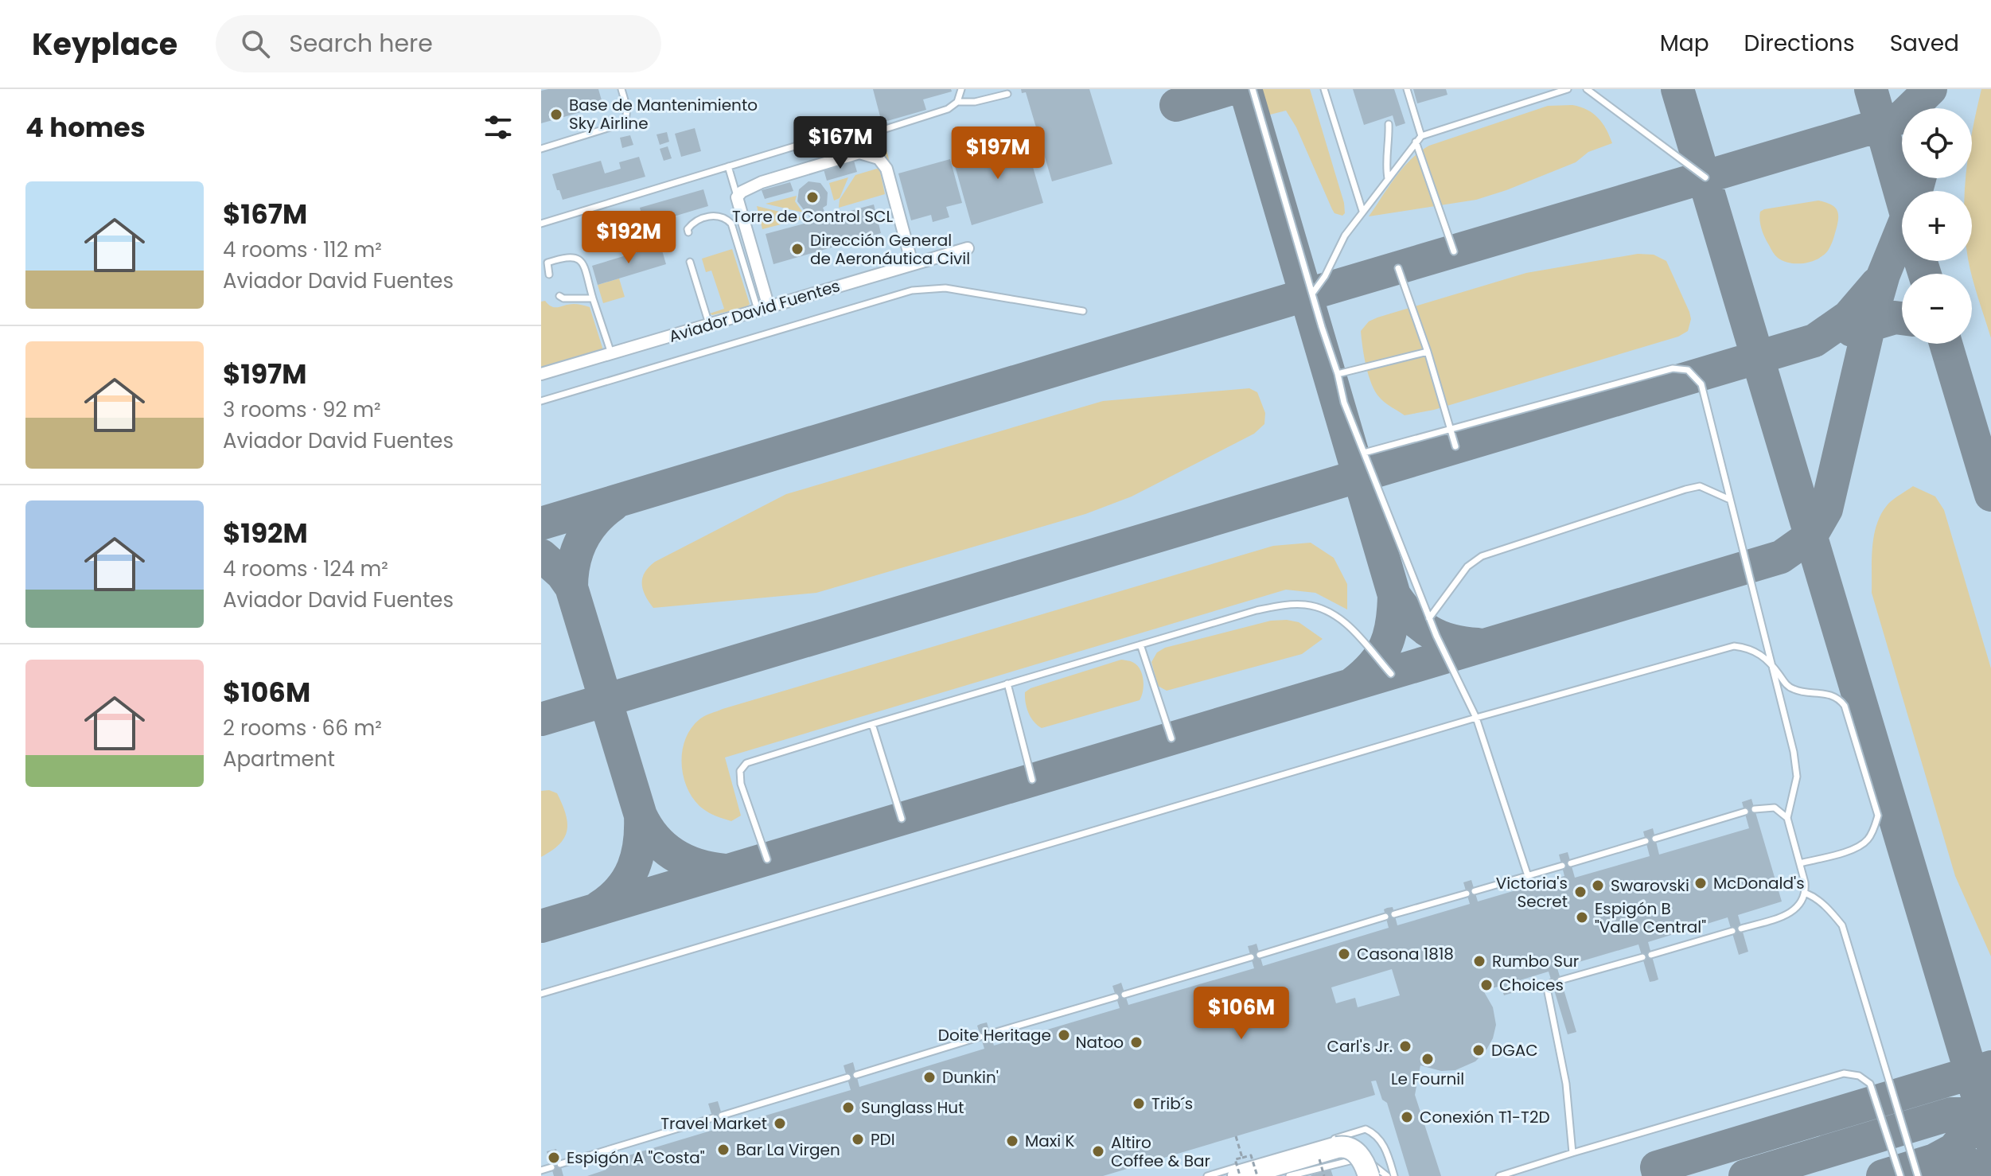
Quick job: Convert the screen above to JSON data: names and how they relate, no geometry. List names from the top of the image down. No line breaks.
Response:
{"streets":{"street":["Aviador David Fuentes"]},"places":["Base de Mantenimiento Sky Airline","Torre de Control SCL","Dirección General de Aeronáutica Civil","McDonald's","Swarovski","Victoria's Secret","Espigón B \"Valle Central\"","Casona 1818","Rumbo Sur","Choices","Doite Heritage","Natoo","Carl's Jr.","DGAC","Le Fournil","Dunkin'","Trib´s","Sunglass Hut","Conexión T1-T2D","Travel Market","PDI","Maxi K","Bar La Virgen","Altiro Coffee & Bar","Espigón A \"Costa\""],"page":{"header":"Keyplace","search":"Search here","nav":["Map","Directions","Saved"],"heading":"4 homes","map_buttons":["+","−"],"price":["$167M","$197M","$192M","$106M"],"list":[{"name":"$167M","note":"4 rooms · 112 m² · Aviador David Fuentes"},{"name":"$197M","note":"3 rooms · 92 m² · Aviador David Fuentes"},{"name":"$192M","note":"4 rooms · 124 m² · Aviador David Fuentes"},{"name":"$106M","note":"2 rooms · 66 m² · Apartment"}]}}
